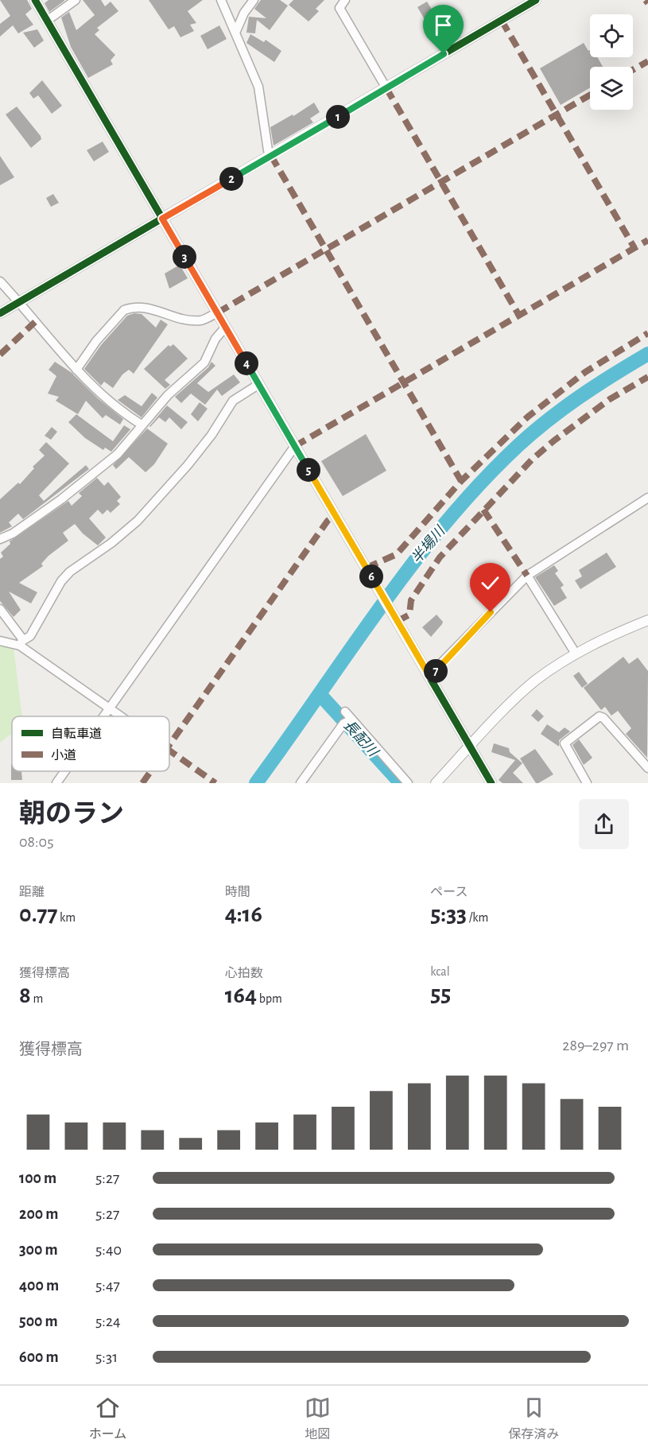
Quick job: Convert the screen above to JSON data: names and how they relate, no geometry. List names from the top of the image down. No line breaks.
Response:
{"water":["半場川","長配川"],"legend":["自転車道","小道"],"page":{"pins":["1","2","3","4","5","6","7"],"heading":["朝のラン","08:05"],"stats":[["距離","0.77 km"],["時間","4:16"],["ペース","5:33 /km"],["獲得標高","8 m"],["心拍数","164 bpm"],["kcal","55"]],"chart":["獲得標高","289–297 m"],"list":[{"name":"100 m","note":"5:27"},{"name":"200 m","note":"5:27"},{"name":"300 m","note":"5:40"},{"name":"400 m","note":"5:47"},{"name":"500 m","note":"5:24"},{"name":"600 m","note":"5:31"}],"tabs":["ホーム","地図","保存済み"]}}
